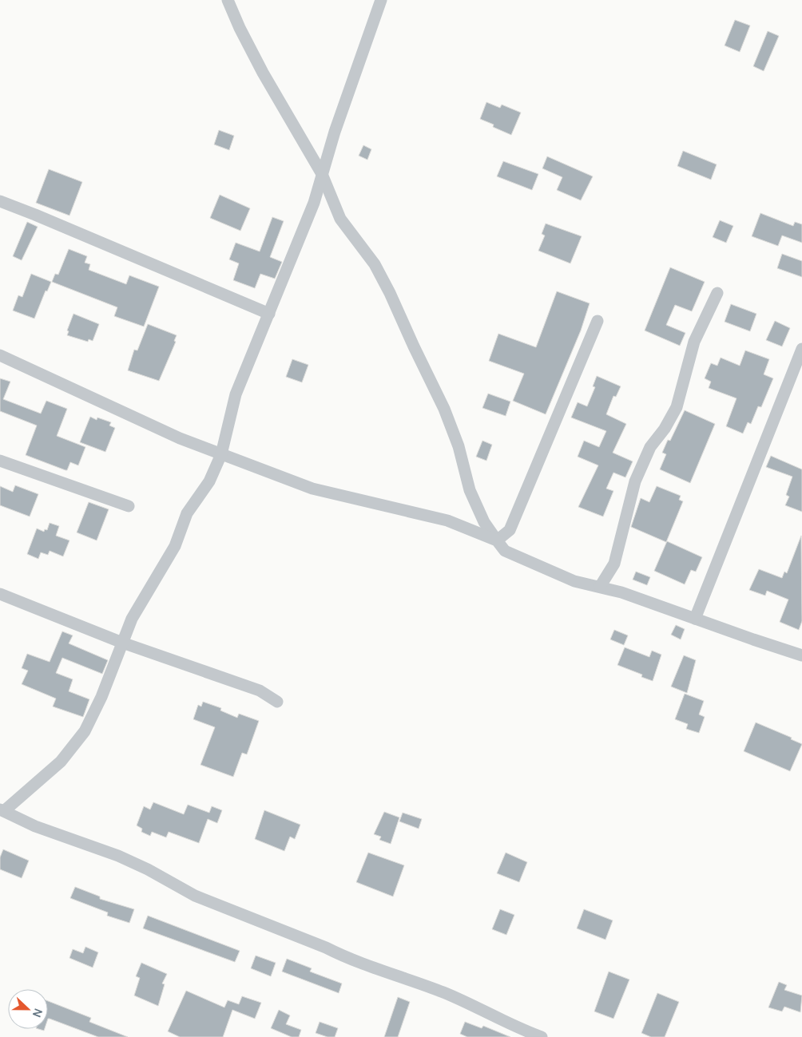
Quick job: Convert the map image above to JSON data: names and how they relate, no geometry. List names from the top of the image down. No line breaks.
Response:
{"north":"right"}
